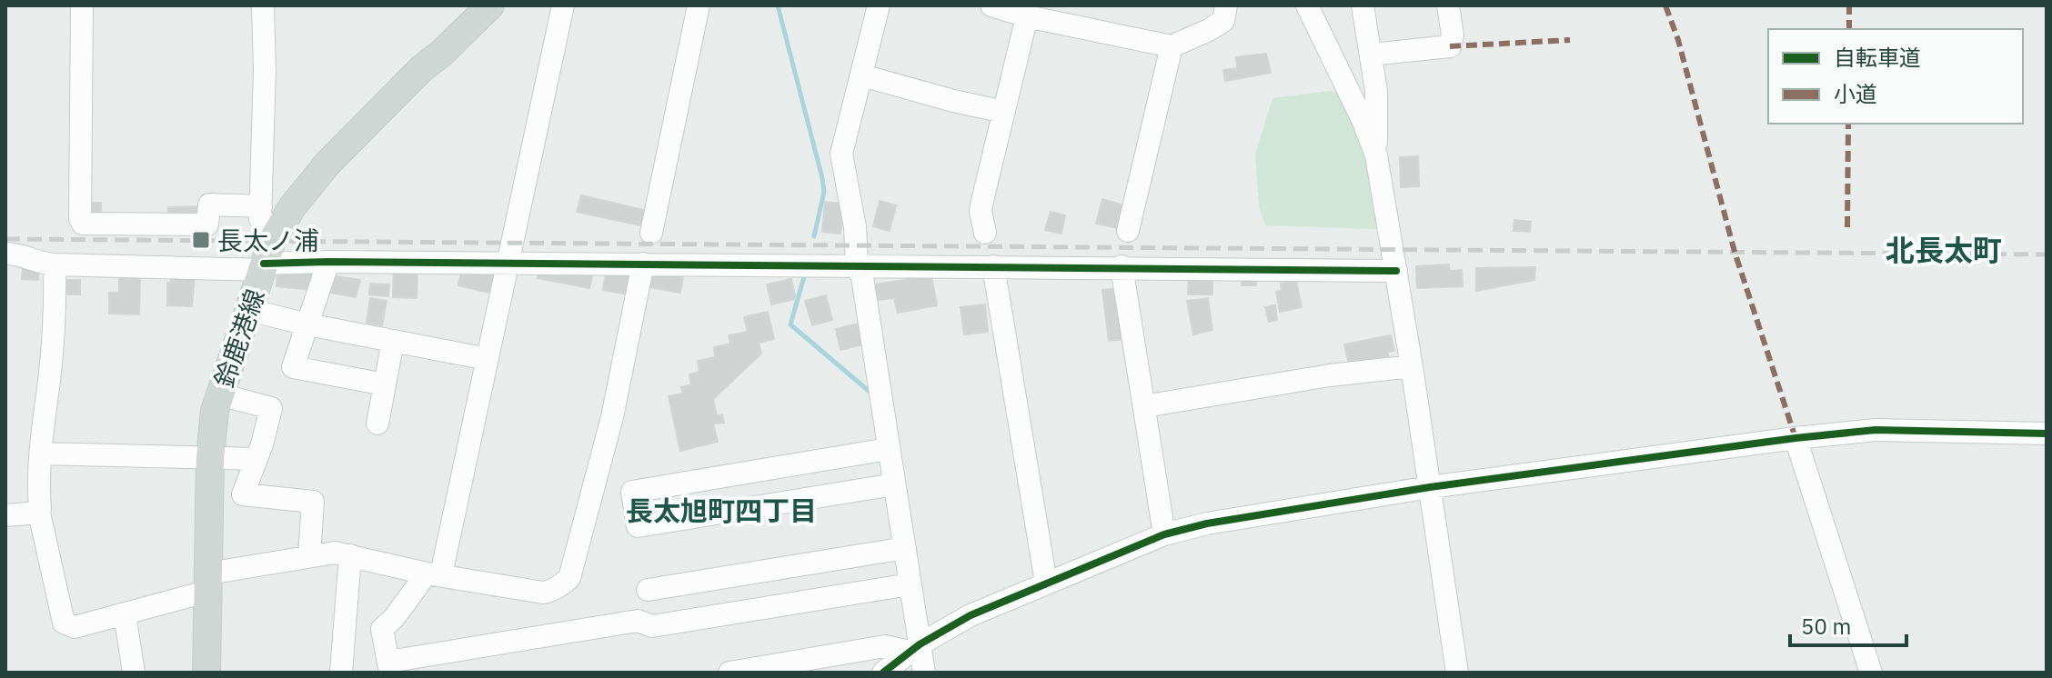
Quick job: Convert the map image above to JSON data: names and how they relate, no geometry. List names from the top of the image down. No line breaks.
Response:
{"streets":{"main road":["鈴鹿港線"]},"districts":["北長太町","長太旭町四丁目"],"places":{"transit":["長太ノ浦"]},"legend":["自転車道","小道"],"scale_bar":"50 m"}
